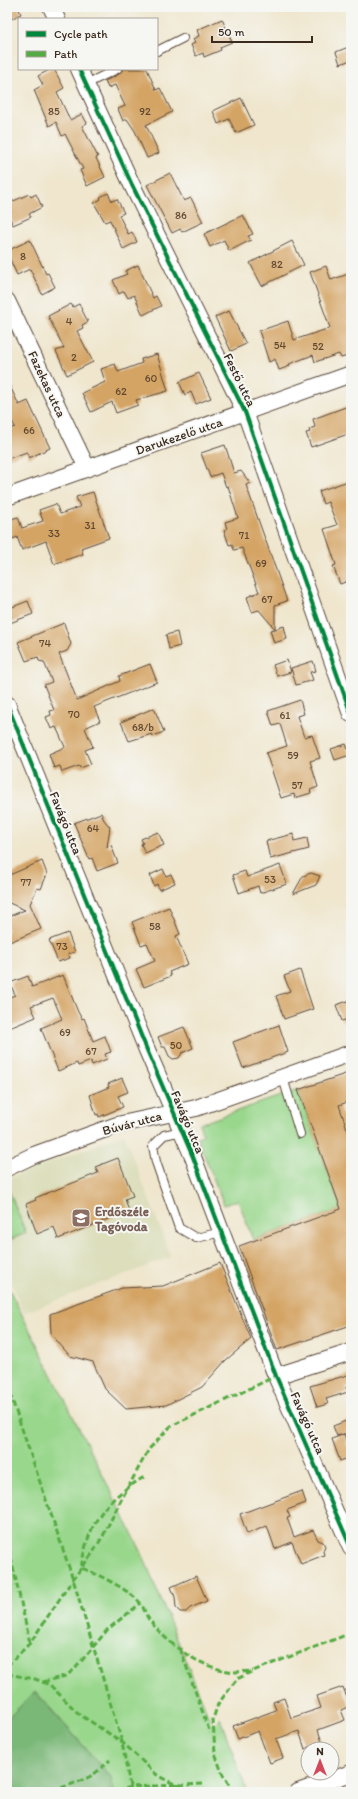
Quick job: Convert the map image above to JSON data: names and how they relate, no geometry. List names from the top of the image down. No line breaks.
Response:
{"streets":{"street":["Festő utca","Fazekas utca","Darukezelő utca","Favágó utca","Búvár utca"]},"crossings":[["Festő utca","Darukezelő utca"],["Fazekas utca","Darukezelő utca"],["Favágó utca","Búvár utca"]],"places":{"school or university":["Erdőszéle Tagóvoda"]},"house_numbers":["85","92","86","8","82","4","54","52","2","60","62","66","31","33","71","69","67","74","70","61","68/b","59","57","64","53","77","58","73","69","50","67"],"legend":["Cycle path","Path"],"scale_bar":"50 m","north":"top"}
